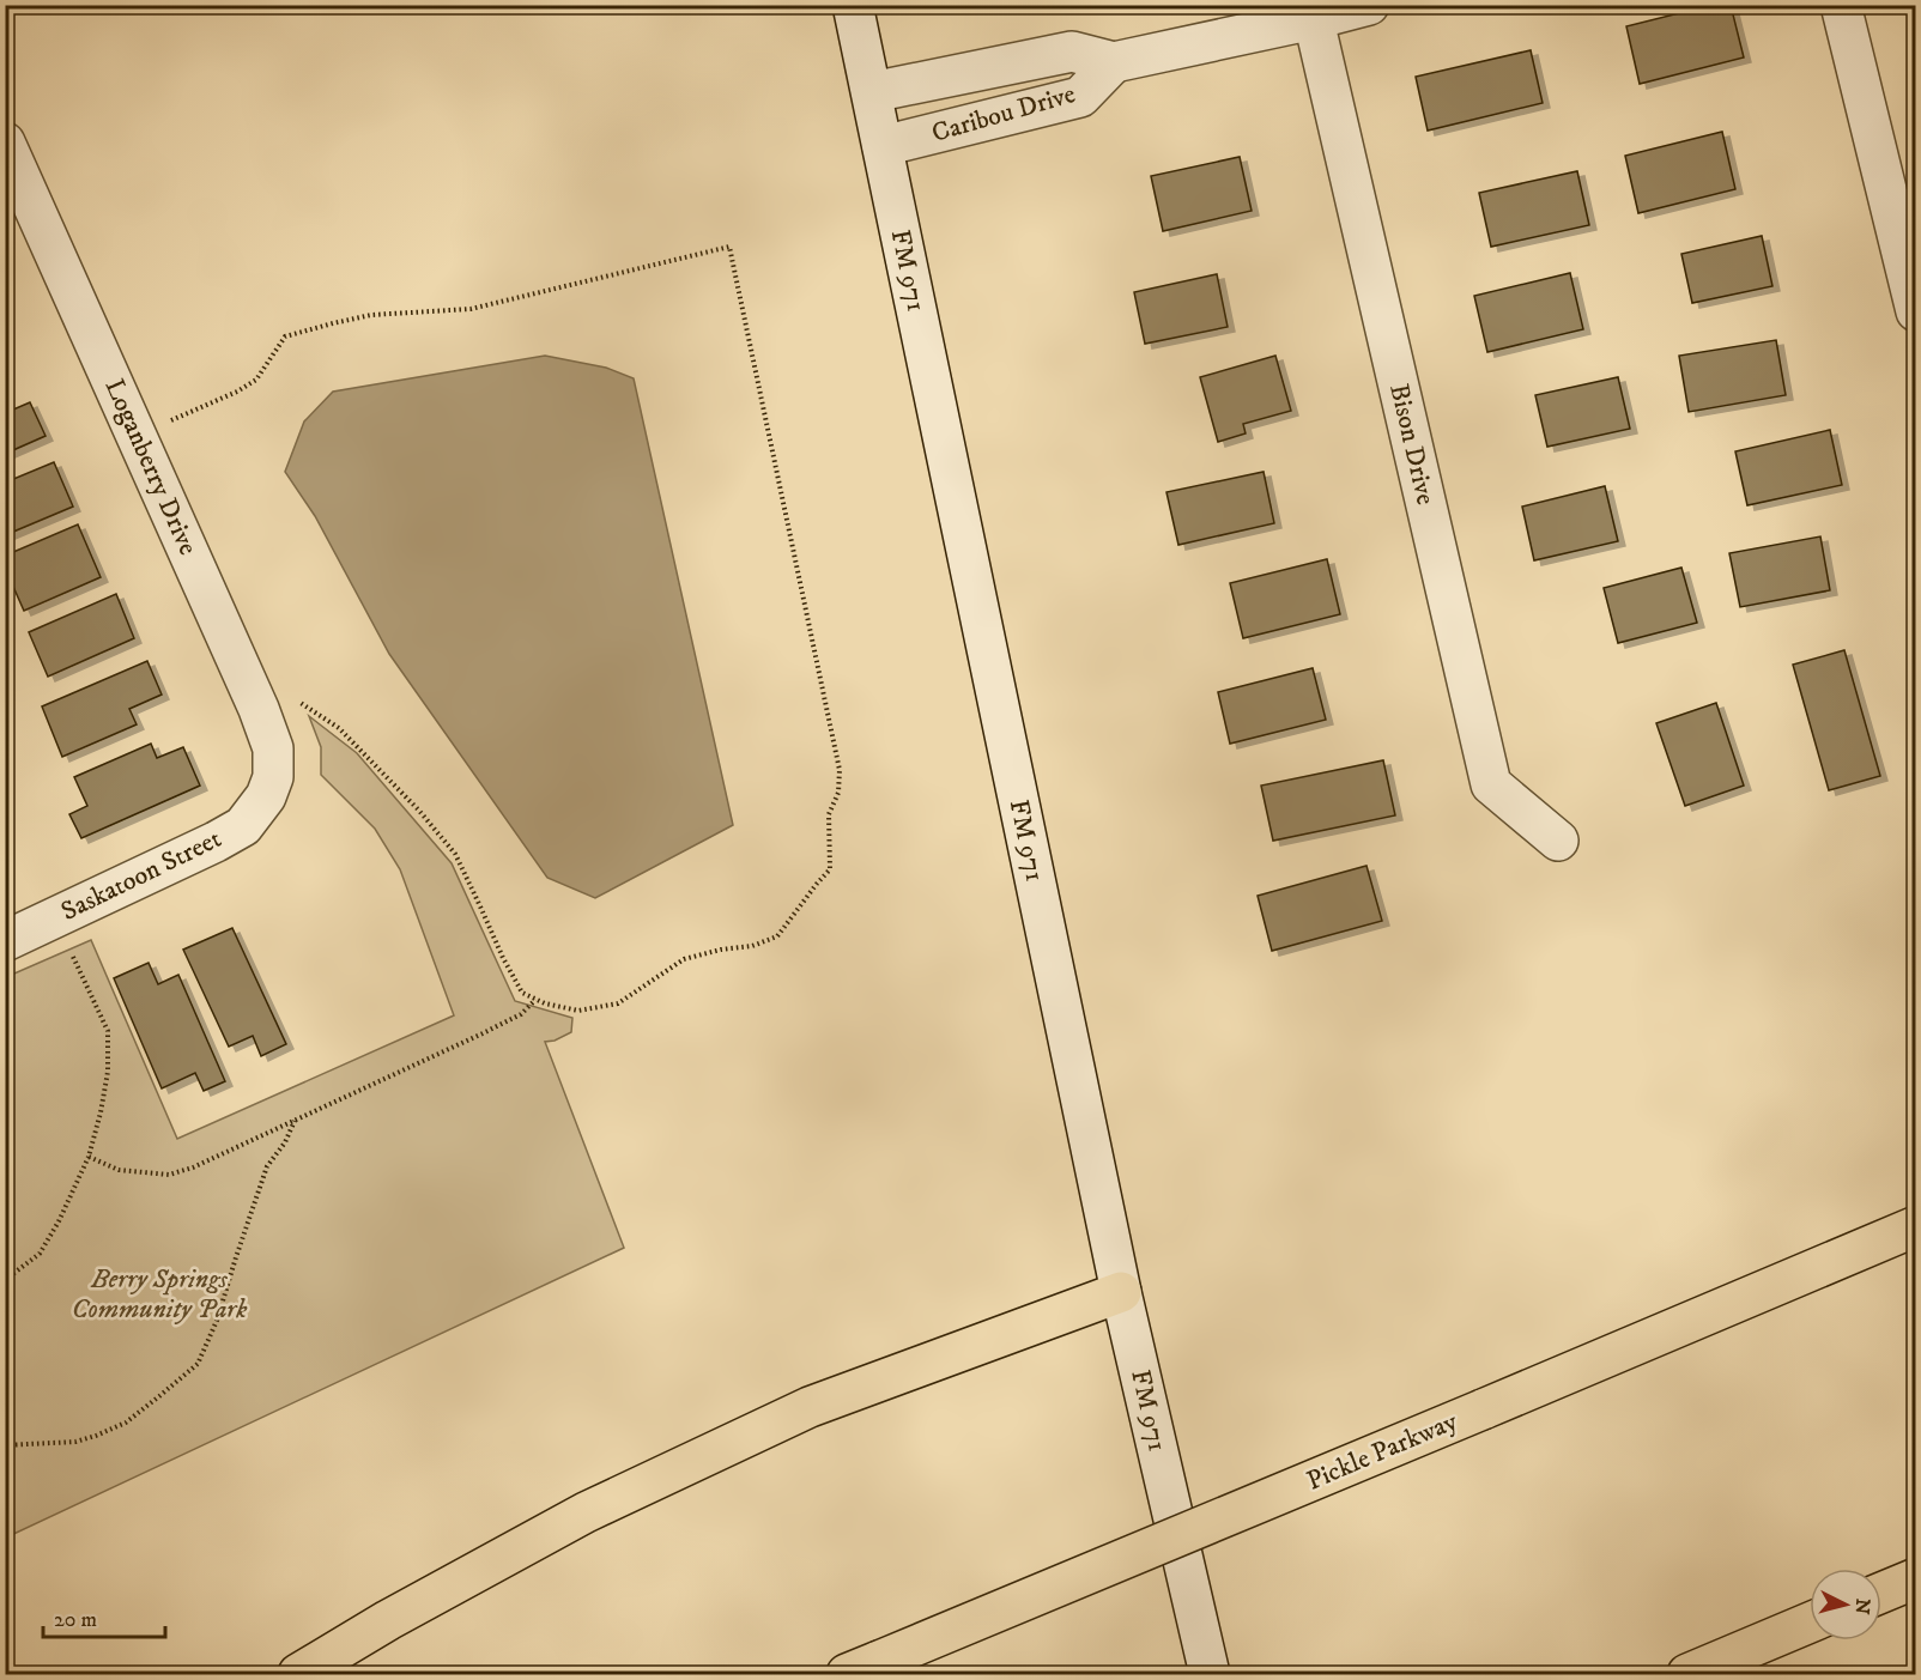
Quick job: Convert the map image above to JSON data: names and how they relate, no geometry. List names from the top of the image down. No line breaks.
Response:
{"streets":{"highway":["Pickle Parkway"],"street":["Caribou Drive","FM 971","Bison Drive","Loganberry Drive","Saskatoon Street"]},"crossings":[["Caribou Drive","FM 971"],["Caribou Drive","Bison Drive"],["Loganberry Drive","Saskatoon Street"]],"parks":["Berry Springs Community Park"],"scale_bar":"20 m","north":"right"}
